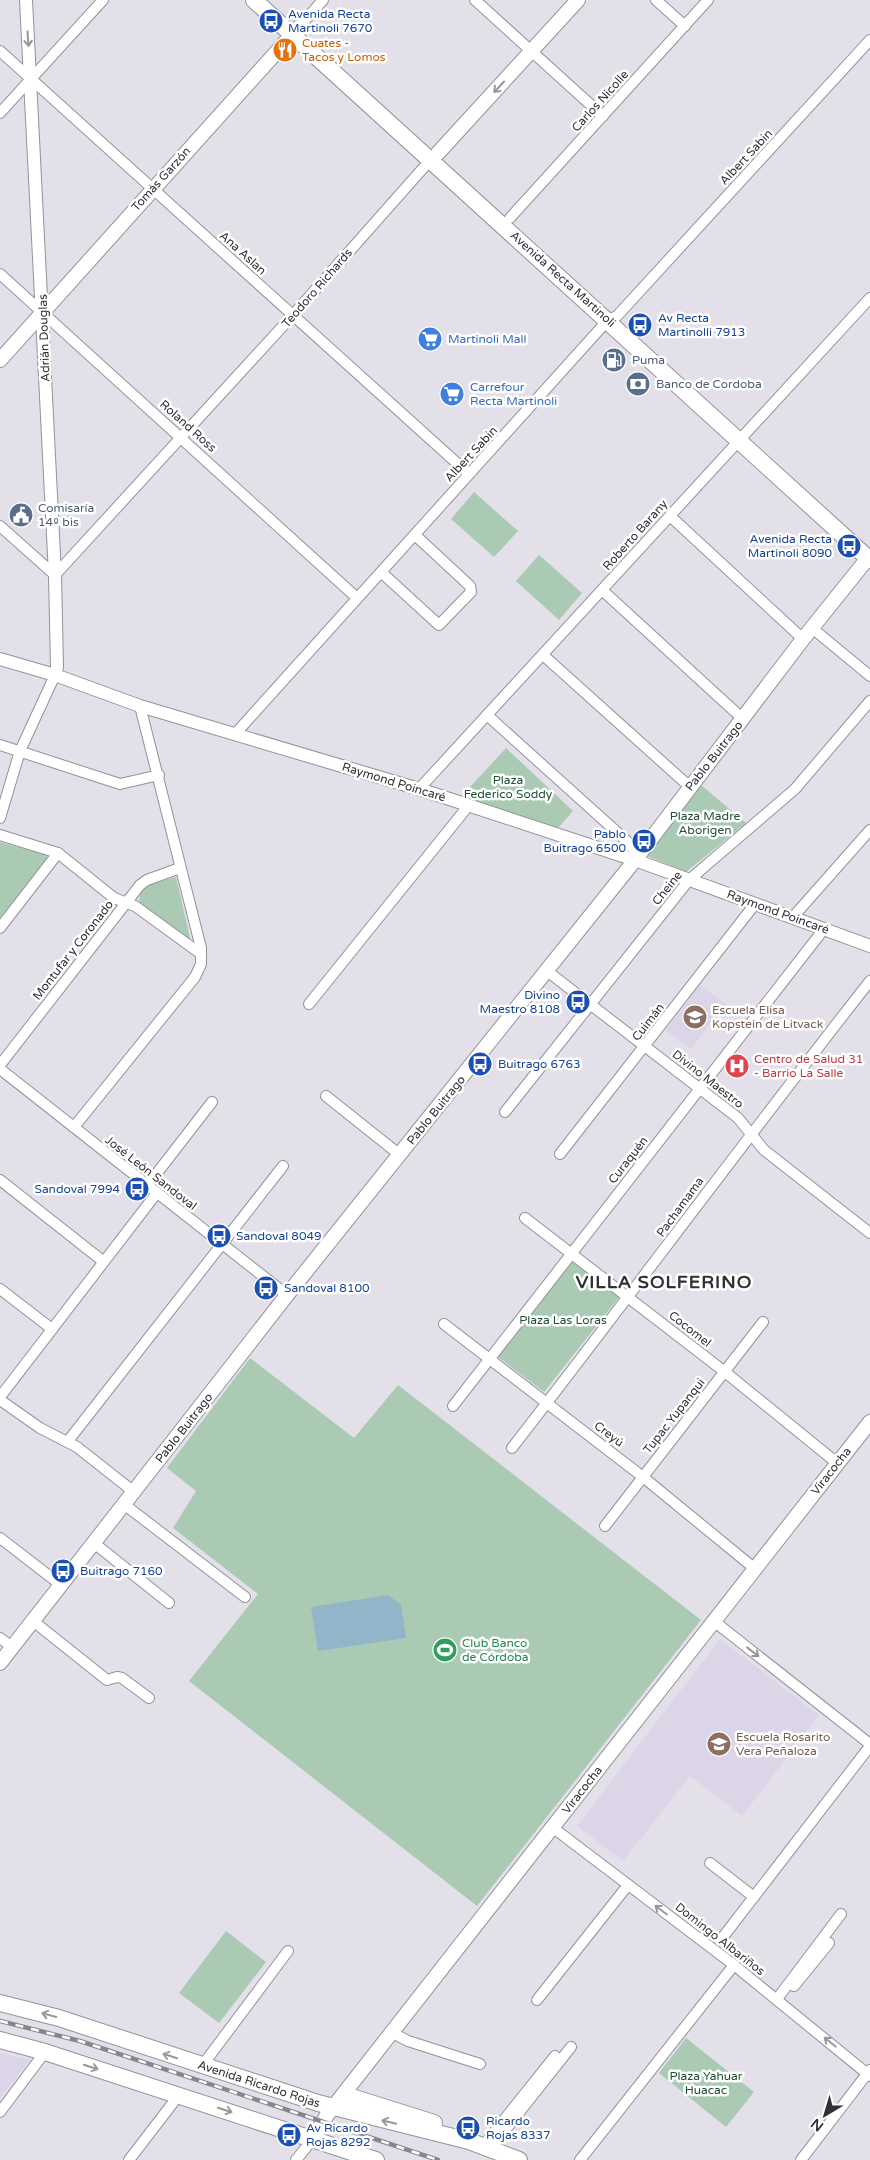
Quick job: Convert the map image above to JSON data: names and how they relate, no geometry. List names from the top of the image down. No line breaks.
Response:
{"streets":{"main road":["Tomás Garzón","Avenida Recta Martinoli","Teodoro Richards","Pablo Buitrago","Viracocha","Avenida Ricardo Rojas"],"street":["Carlos Nicolle","Albert Sabin","Ana Aslan","Adrián Douglas","Roland Ross","Roberto Barany","Raymond Poincaré","Cheine","Montufar y Coronado","Cuimán","Divino Maestro","Curaquén","José León Sandoval","Pachamama","Cocomel","Tupac Yupanqui","Creyú","Domingo Albariños"]},"crossings":[["Carlos Nicolle","Avenida Recta Martinoli"],["Albert Sabin","Ana Aslan"],["Albert Sabin","Avenida Recta Martinoli"],["Albert Sabin","Roland Ross"],["Albert Sabin","Raymond Poincaré"],["Tomás Garzón","Ana Aslan"],["Tomás Garzón","Avenida Recta Martinoli"],["Tomás Garzón","Adrián Douglas"],["Tomás Garzón","Roland Ross"],["Ana Aslan","Teodoro Richards"],["Ana Aslan","Adrián Douglas"],["Avenida Recta Martinoli","Teodoro Richards"],["Avenida Recta Martinoli","Roberto Barany"],["Avenida Recta Martinoli","Pablo Buitrago"],["Teodoro Richards","Adrián Douglas"],["Teodoro Richards","Roland Ross"],["Adrián Douglas","Roland Ross"],["Adrián Douglas","Raymond Poincaré"],["Roberto Barany","Raymond Poincaré"],["Pablo Buitrago","Raymond Poincaré"],["Pablo Buitrago","Divino Maestro"],["Pablo Buitrago","José León Sandoval"],["Raymond Poincaré","Cheine"],["Raymond Poincaré","Cuimán"],["Raymond Poincaré","Curaquén"],["Cheine","Divino Maestro"],["Montufar y Coronado","José León Sandoval"],["Cuimán","Divino Maestro"],["Divino Maestro","Curaquén"],["Divino Maestro","Pachamama"],["Curaquén","Cocomel"],["Curaquén","Creyú"],["Pachamama","Cocomel"],["Pachamama","Creyú"],["Cocomel","Tupac Yupanqui"],["Cocomel","Viracocha"],["Tupac Yupanqui","Creyú"],["Creyú","Viracocha"],["Viracocha","Domingo Albariños"],["Viracocha","Avenida Ricardo Rojas"]],"one_way":["Domingo Albariños"],"districts":["VILLA SOLFERINO"],"parks":["Plaza Federico Soddy","Plaza Madre Aborigen","Plaza Las Loras","Plaza Yahuar Huacac"],"places":{"bus stop":["Avenida Recta Martinoli 7670","Av Recta Martinolli 7913","Avenida Recta Martinoli 8090","Pablo Buitrago 6500","Divino Maestro 8108","Buitrago 6763","Sandoval 7994","Sandoval 8049","Sandoval 8100","Buitrago 7160","Ricardo Rojas 8337","Av Ricardo Rojas 8292"],"restaurant":["Cuates - Tacos y Lomos"],"supermarket":["Martinoli Mall","Carrefour Recta Martinoli"],"fuel station":["Puma"],"bank":["Banco de Cordoba"],"public building":["Comisaría 14º bis"],"school or university":["Escuela Elisa Kopstein de Litvack","Escuela Rosarito Vera Peñaloza"],"hospital":["Centro de Salud 31 - Barrio La Salle"],"sports":["Club Banco de Córdoba"]},"north":"bottom left"}
